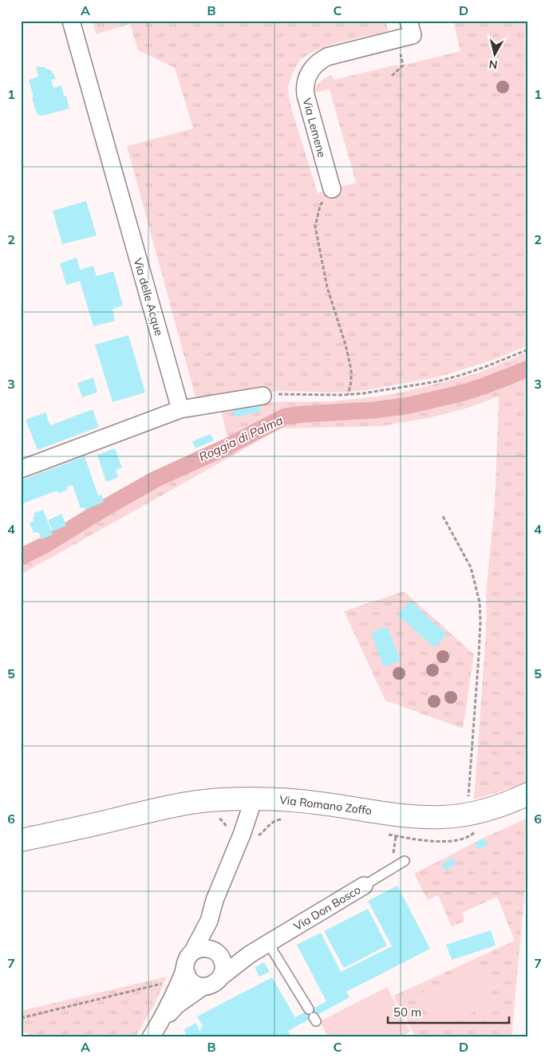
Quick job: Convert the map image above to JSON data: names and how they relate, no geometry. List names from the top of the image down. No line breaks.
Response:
{"streets":{"street":["Via Lemene","Via delle Acque","Via Romano Zoffo","Via Don Bosco"]},"water":["Roggia di Palma"],"scale_bar":"50 m","north":"bottom","grid":{"columns":["A","B","C","D"],"rows":["1","2","3","4","5","6","7"]}}
